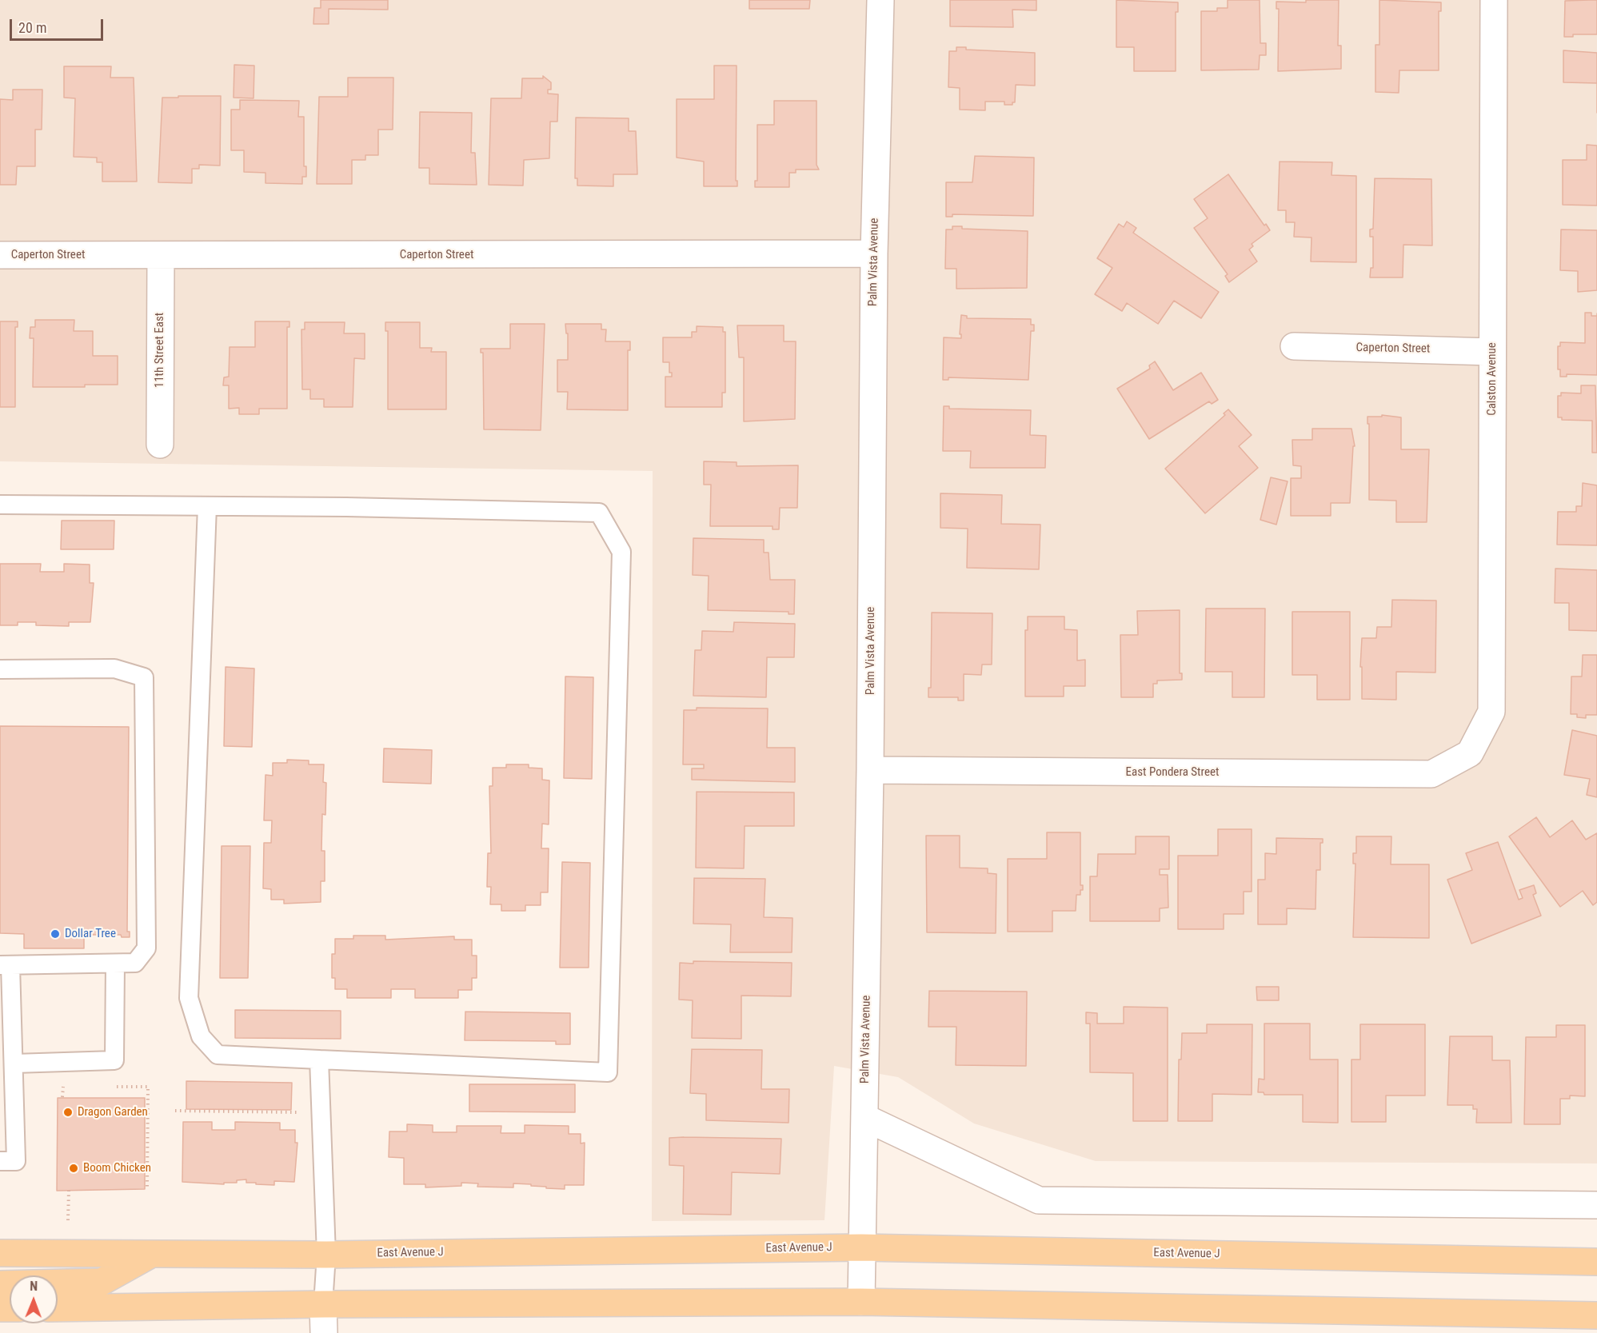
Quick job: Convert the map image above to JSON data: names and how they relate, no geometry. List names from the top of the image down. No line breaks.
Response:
{"streets":{"main road":["East Avenue J"],"street":["Caperton Street","Palm Vista Avenue","11th Street East","Calston Avenue","East Pondera Street"]},"crossings":[["Caperton Street","Palm Vista Avenue"],["Caperton Street","11th Street East"],["Caperton Street","Calston Avenue"],["Palm Vista Avenue","East Pondera Street"],["Palm Vista Avenue","East Avenue J"],["Calston Avenue","East Pondera Street"]],"places":["Dollar Tree","Dragon Garden","Boom Chicken"],"scale_bar":"20 m","north":"top"}
